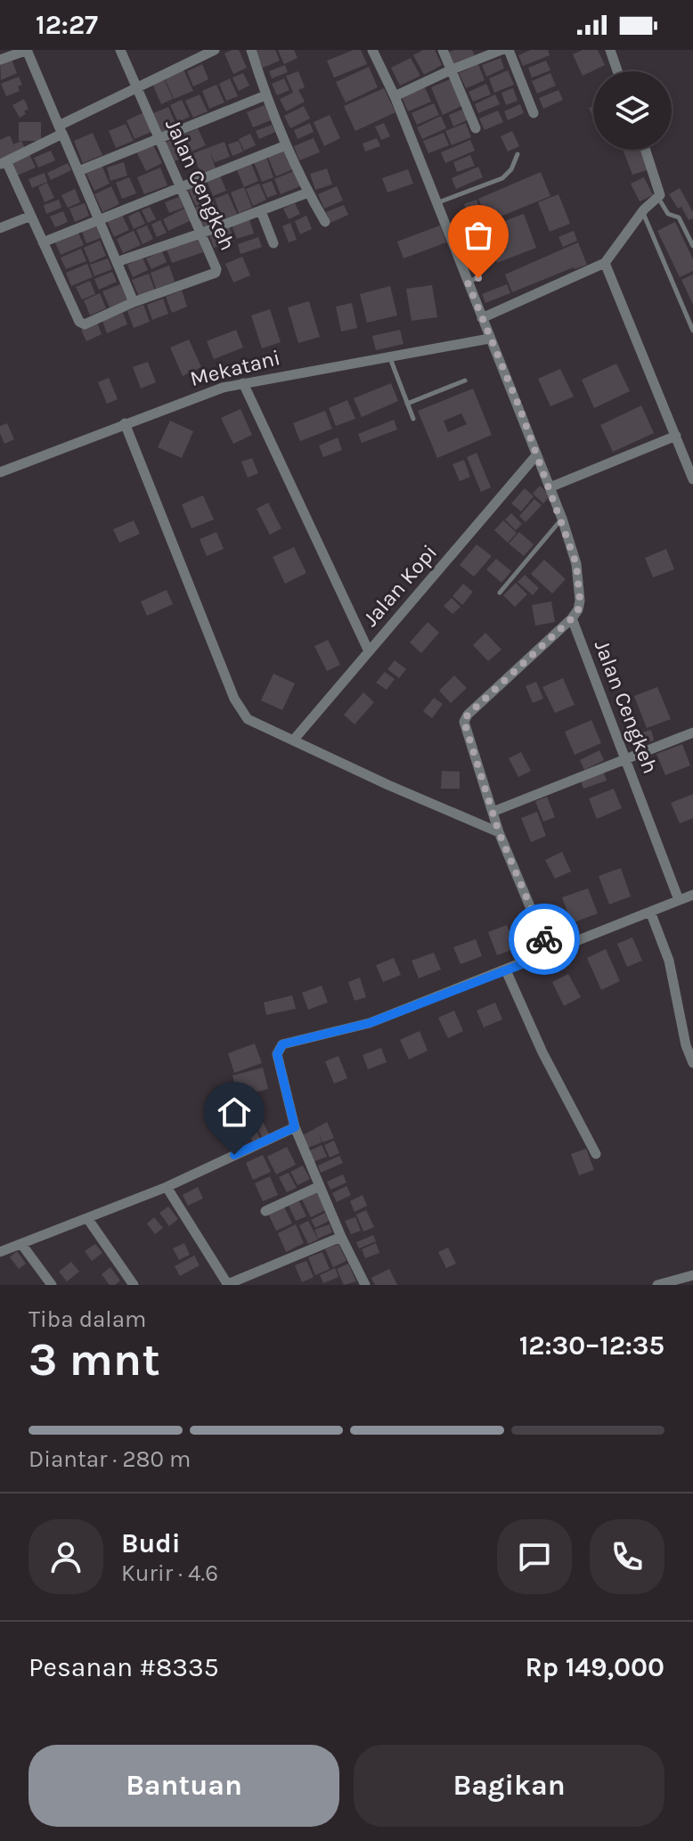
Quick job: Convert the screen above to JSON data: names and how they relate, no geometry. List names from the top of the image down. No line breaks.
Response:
{"streets":{"street":["Jalan Cengkeh","Mekatani","Jalan Kopi"]},"crossings":[["Jalan Cengkeh","Mekatani"],["Jalan Cengkeh","Jalan Kopi"]],"page":{"status":"12:27","heading":["3 mnt","Tiba dalam","12:30–12:35"],"panel":["Budi","Kurir · 4.6","Pesanan #8335","Rp 149,000"],"bar":"Diantar · 280 m","buttons":["Bantuan","Bagikan"]}}
